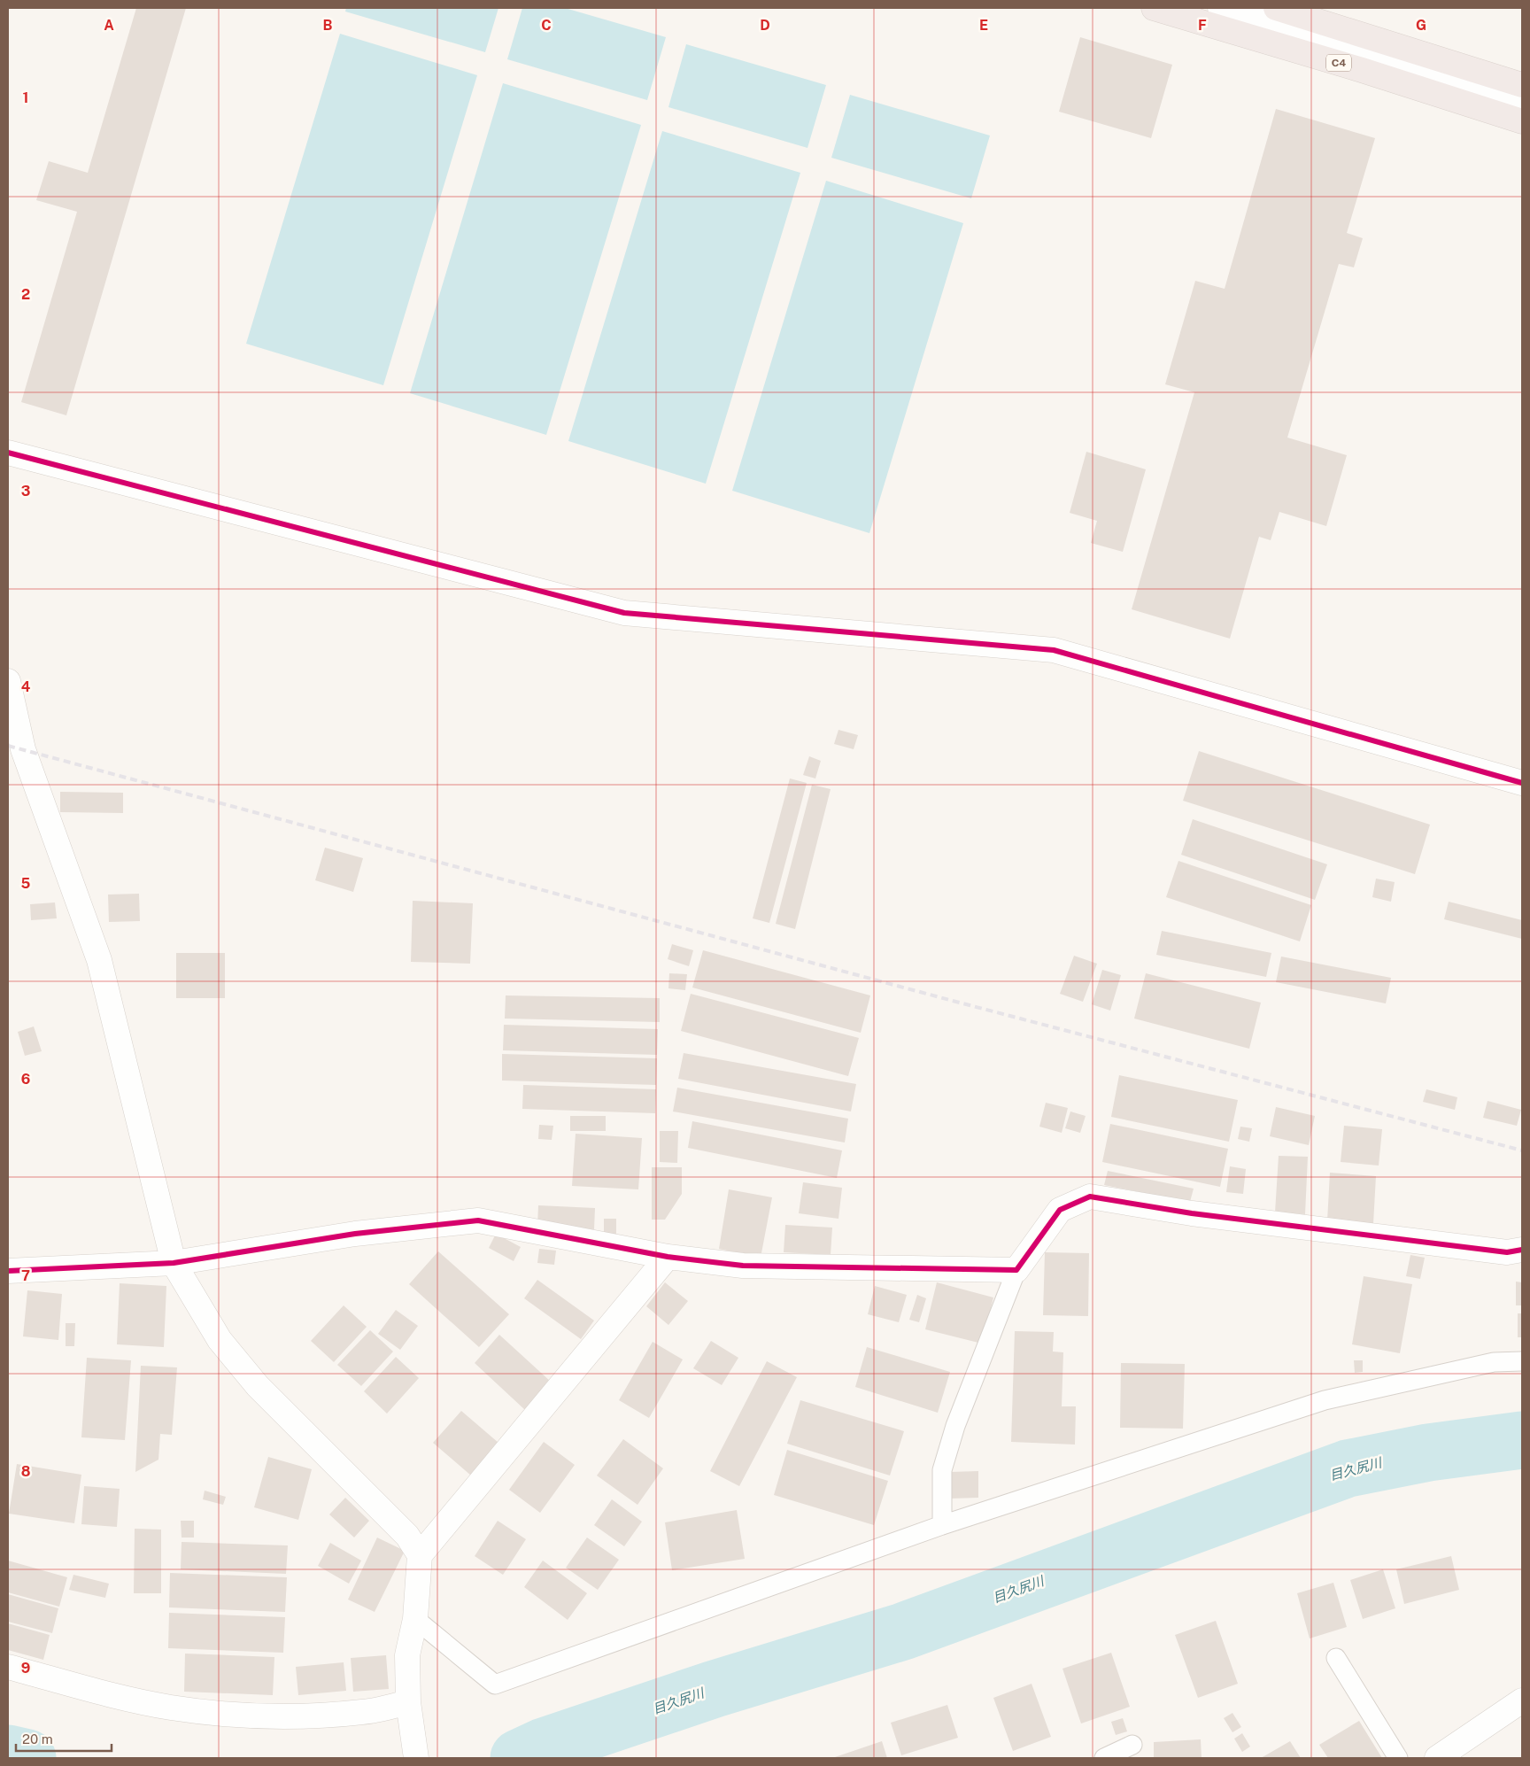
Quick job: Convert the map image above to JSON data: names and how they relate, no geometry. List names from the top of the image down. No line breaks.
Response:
{"streets":{"highway":["C4"]},"water":["目久尻川"],"scale_bar":"20 m","grid":{"columns":["A","B","C","D","E","F","G"],"rows":["1","2","3","4","5","6","7","8","9"]}}
